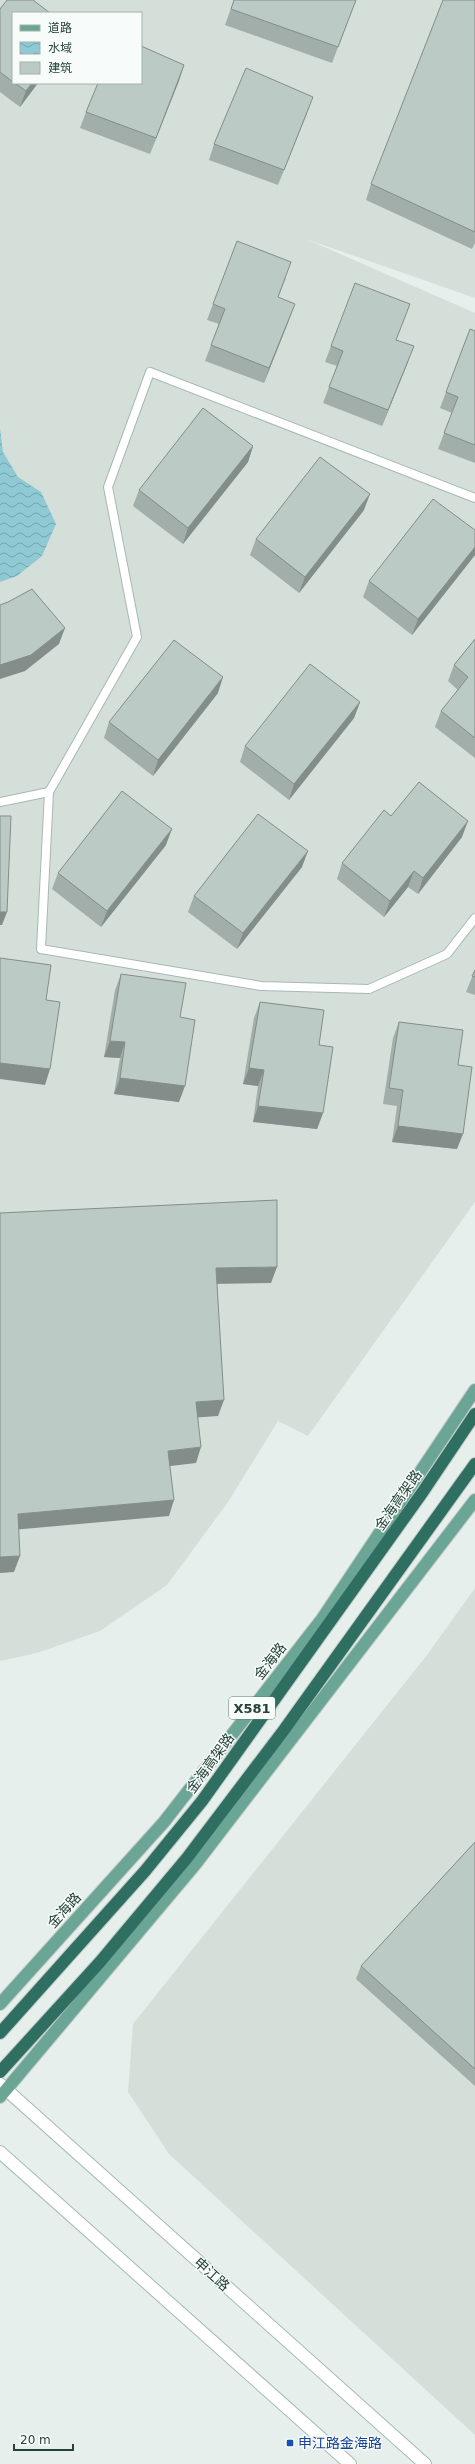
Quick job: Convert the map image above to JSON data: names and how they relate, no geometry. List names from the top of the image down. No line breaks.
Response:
{"streets":{"highway":["金海高架路"],"main road":["金海路","X581","申江路"]},"places":{"transit":["申江路金海路"]},"legend":["道路","水域","建筑"],"scale_bar":"20 m"}
